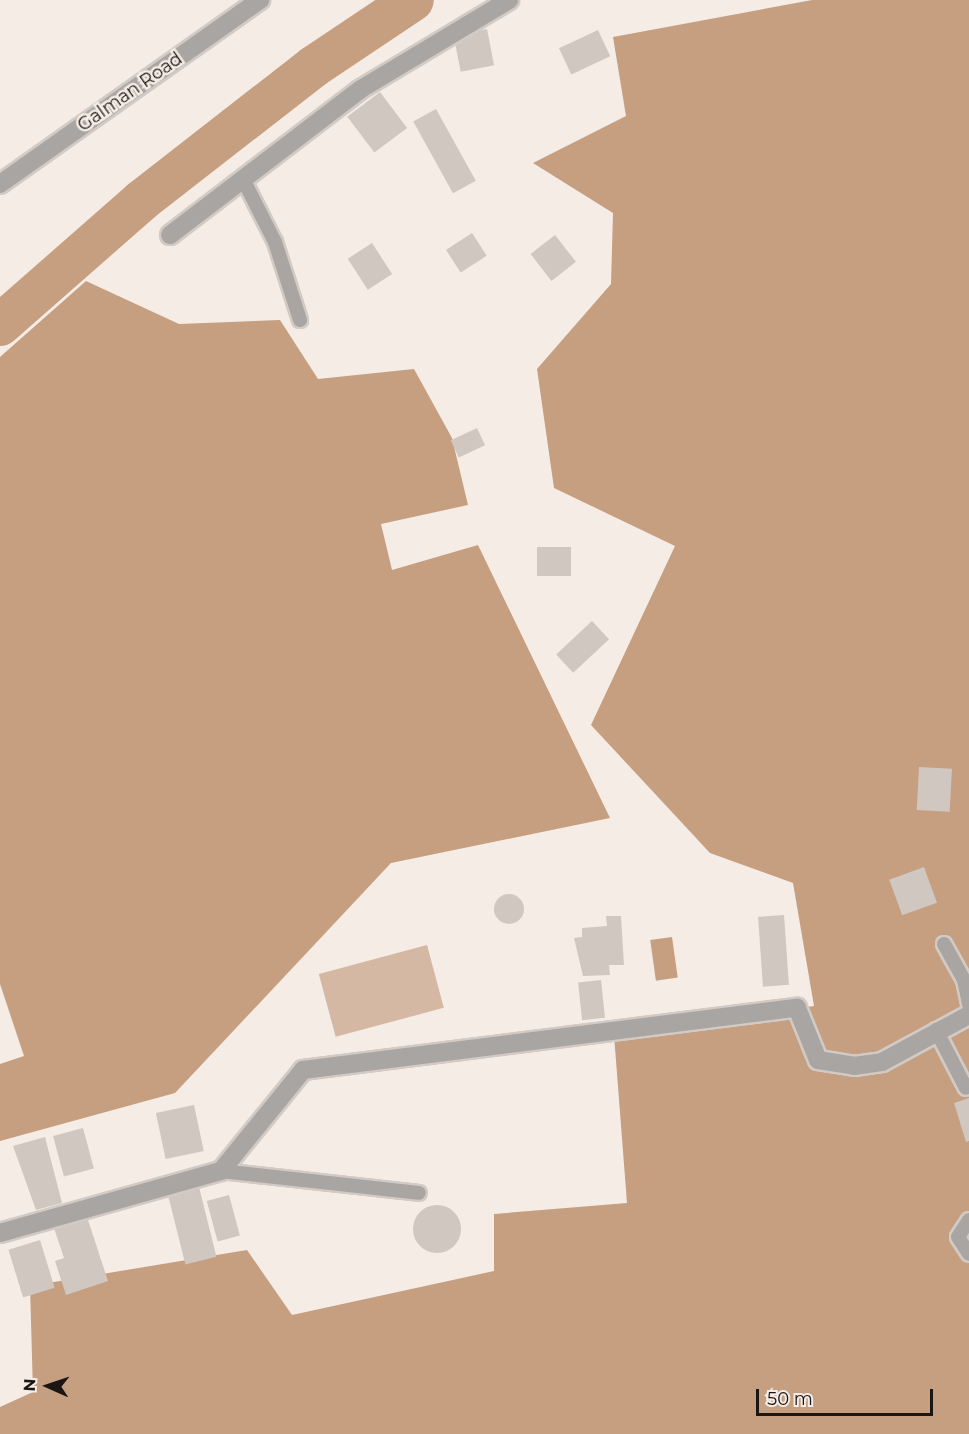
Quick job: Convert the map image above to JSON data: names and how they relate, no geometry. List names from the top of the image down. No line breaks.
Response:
{"streets":{"street":["Galman Road"]},"scale_bar":"50 m","north":"left"}
